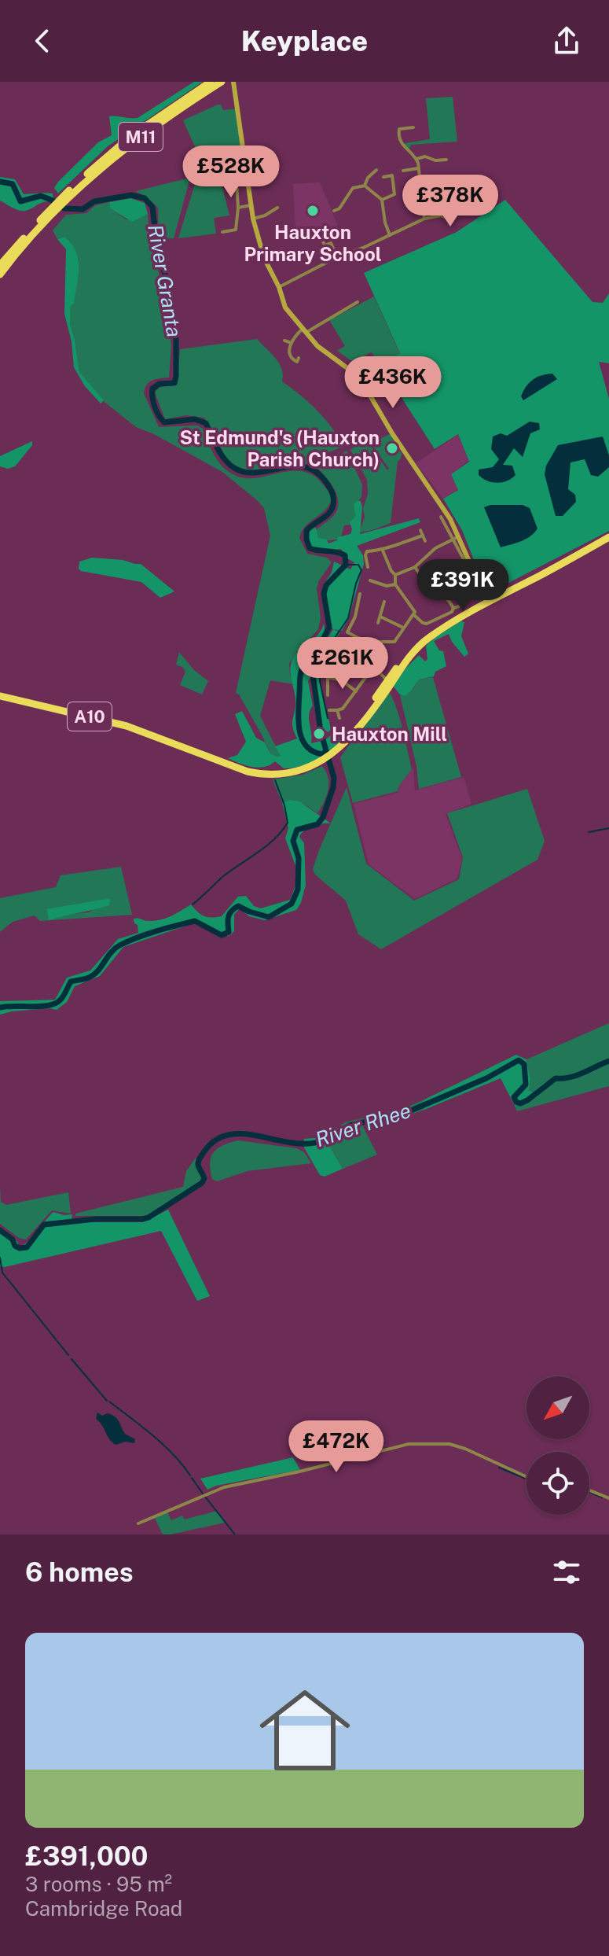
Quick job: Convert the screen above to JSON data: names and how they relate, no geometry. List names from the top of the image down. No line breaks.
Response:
{"streets":{"highway":["M11","A10"]},"water":["River Granta","River Rhee"],"places":["Hauxton Primary School","St Edmund's (Hauxton Parish Church)","Hauxton Mill"],"north":"bottom left","page":{"header":"Keyplace","price":["£528K","£378K","£436K","£391K","£261K","£472K"],"heading":"6 homes","list":[{"name":"£391,000","note":"3 rooms · 95 m² · Cambridge Road"}]}}
